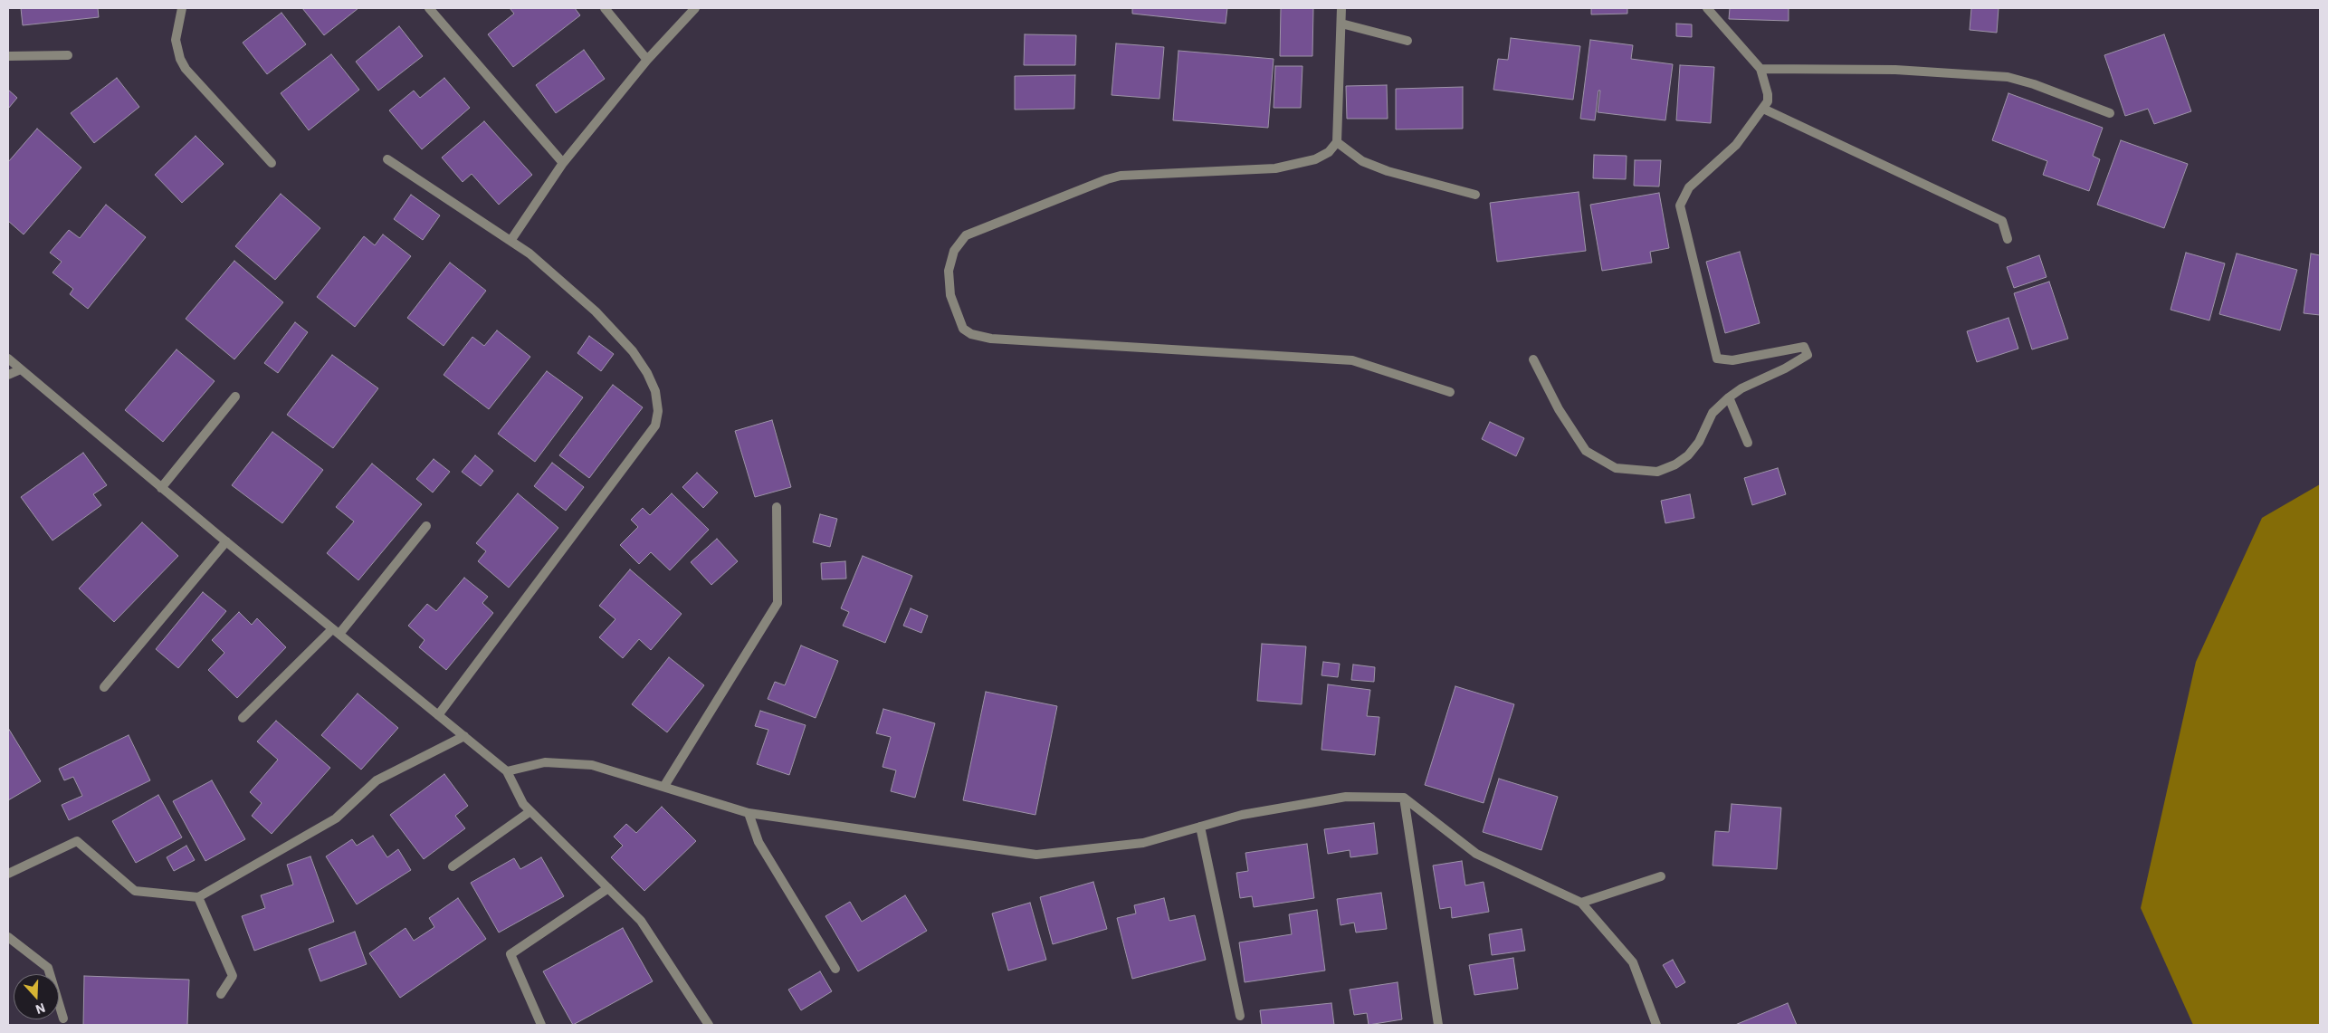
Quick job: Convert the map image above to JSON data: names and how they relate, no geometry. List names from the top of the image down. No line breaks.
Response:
{"north":"bottom"}
